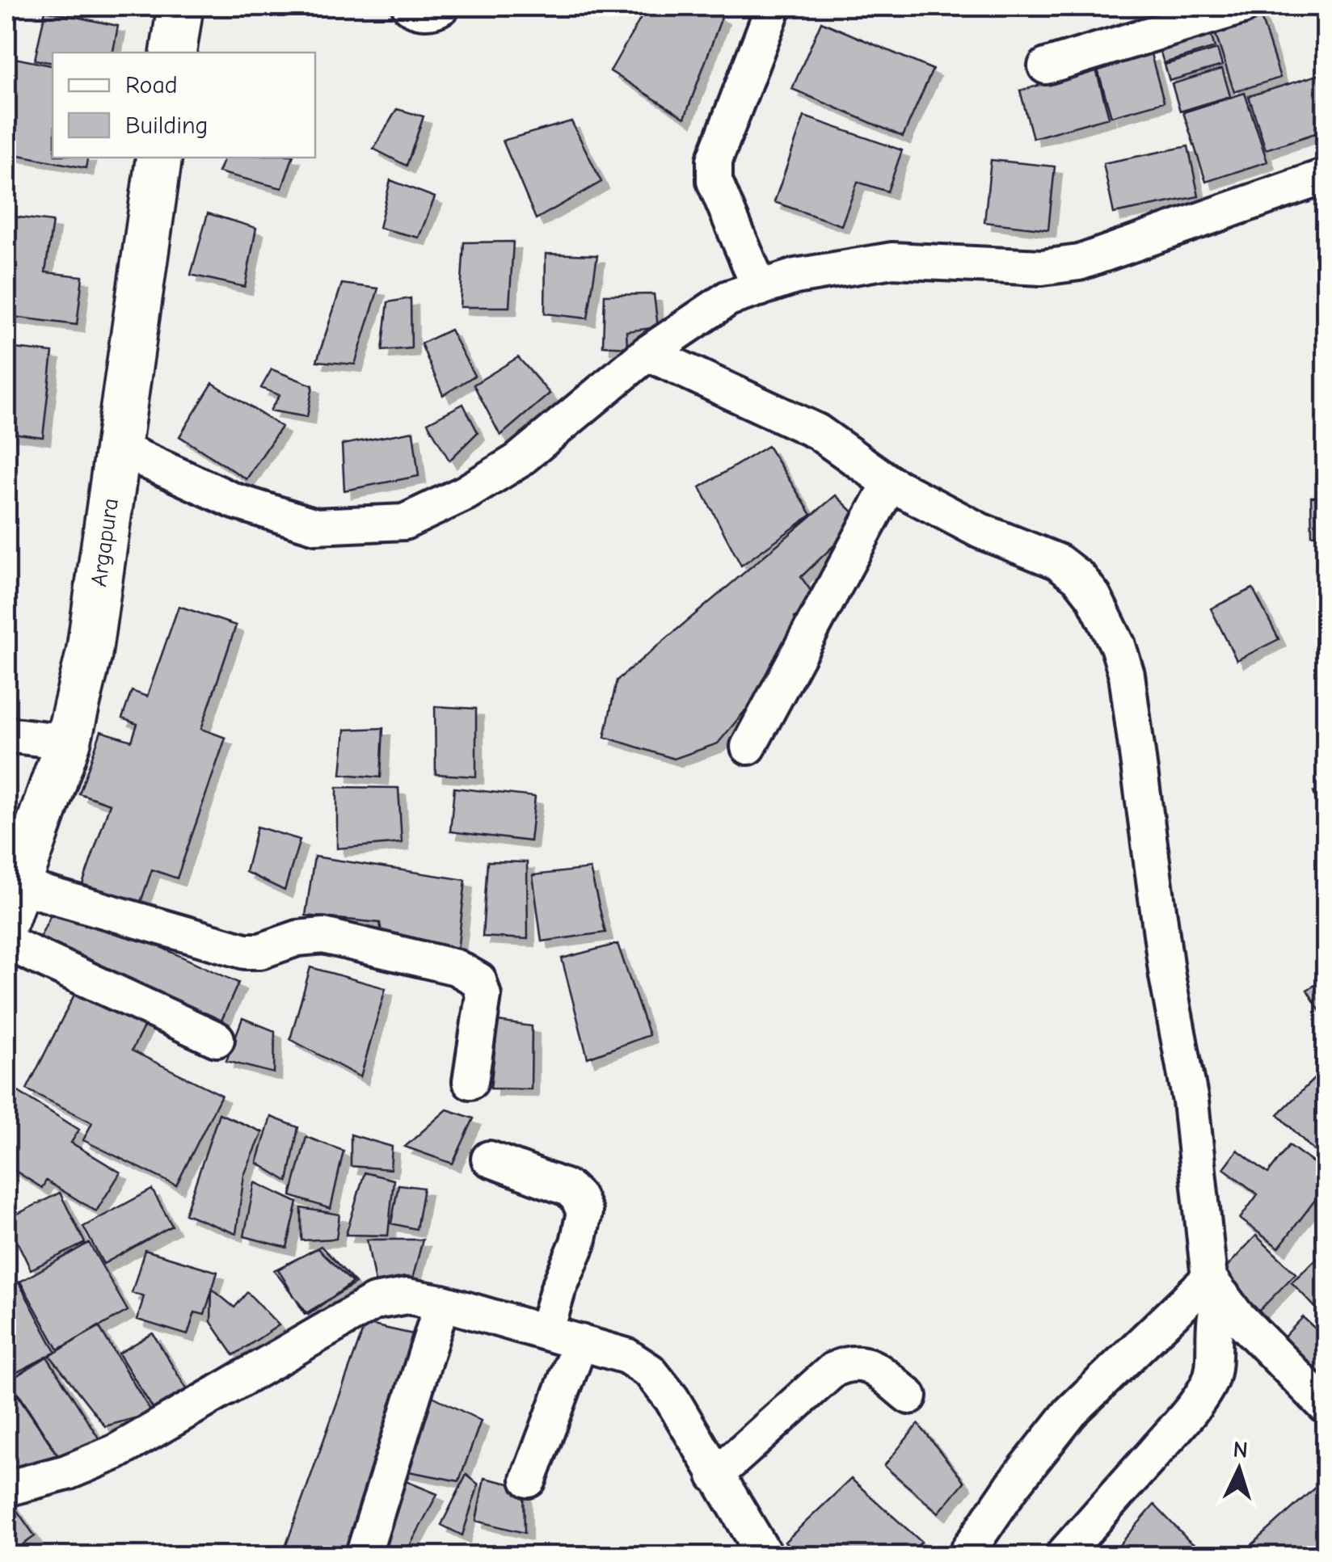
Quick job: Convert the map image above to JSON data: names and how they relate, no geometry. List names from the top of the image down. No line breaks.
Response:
{"streets":{"highway":["Argapura"]},"legend":["Road","Building"],"north":"top"}
